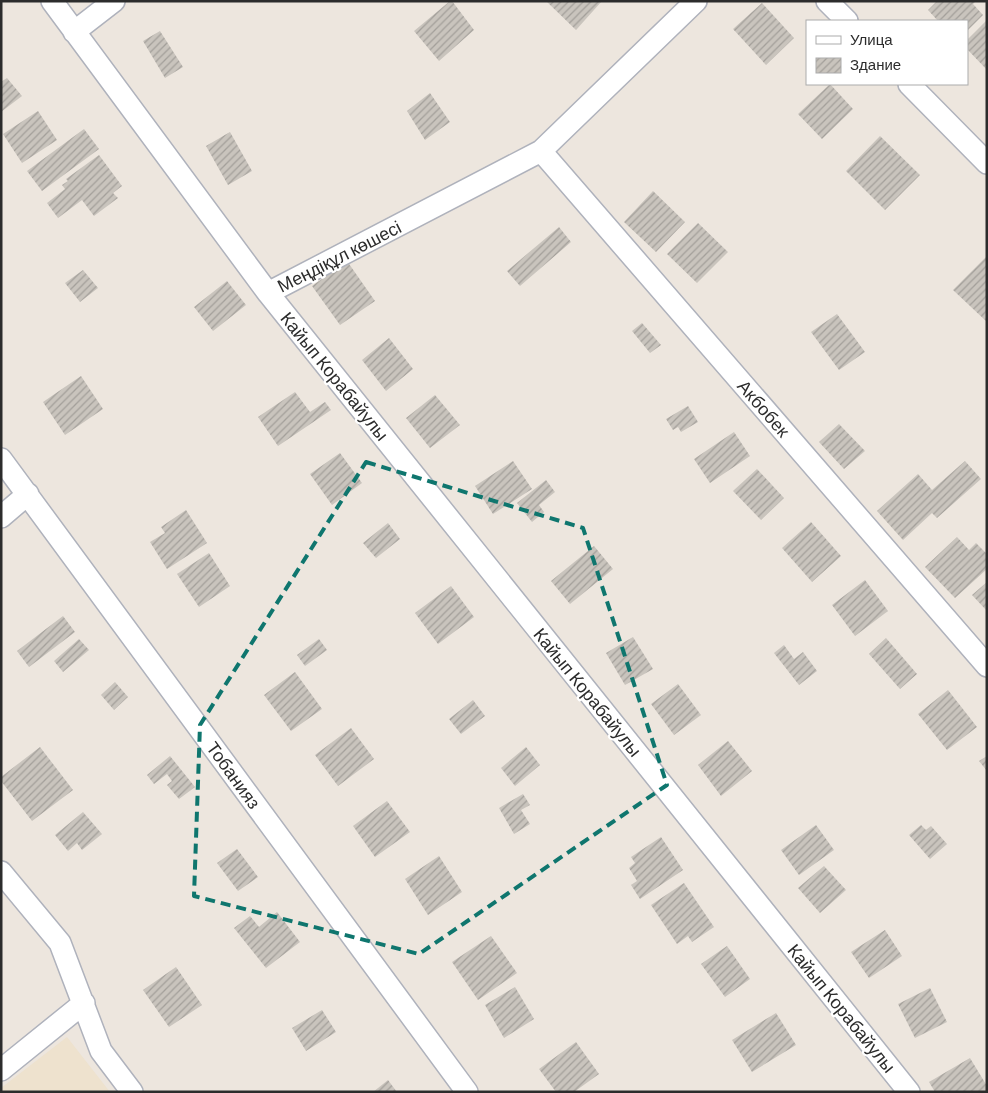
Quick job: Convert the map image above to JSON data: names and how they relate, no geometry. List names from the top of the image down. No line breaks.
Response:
{"streets":{"street":["Меңдіқұл көшесі","Кайып Корабайулы","Акбобек","Тобанияз"]},"crossings":[["Меңдіқұл көшесі","Кайып Корабайулы"],["Меңдіқұл көшесі","Акбобек"]],"legend":["Улица","Здание"]}
